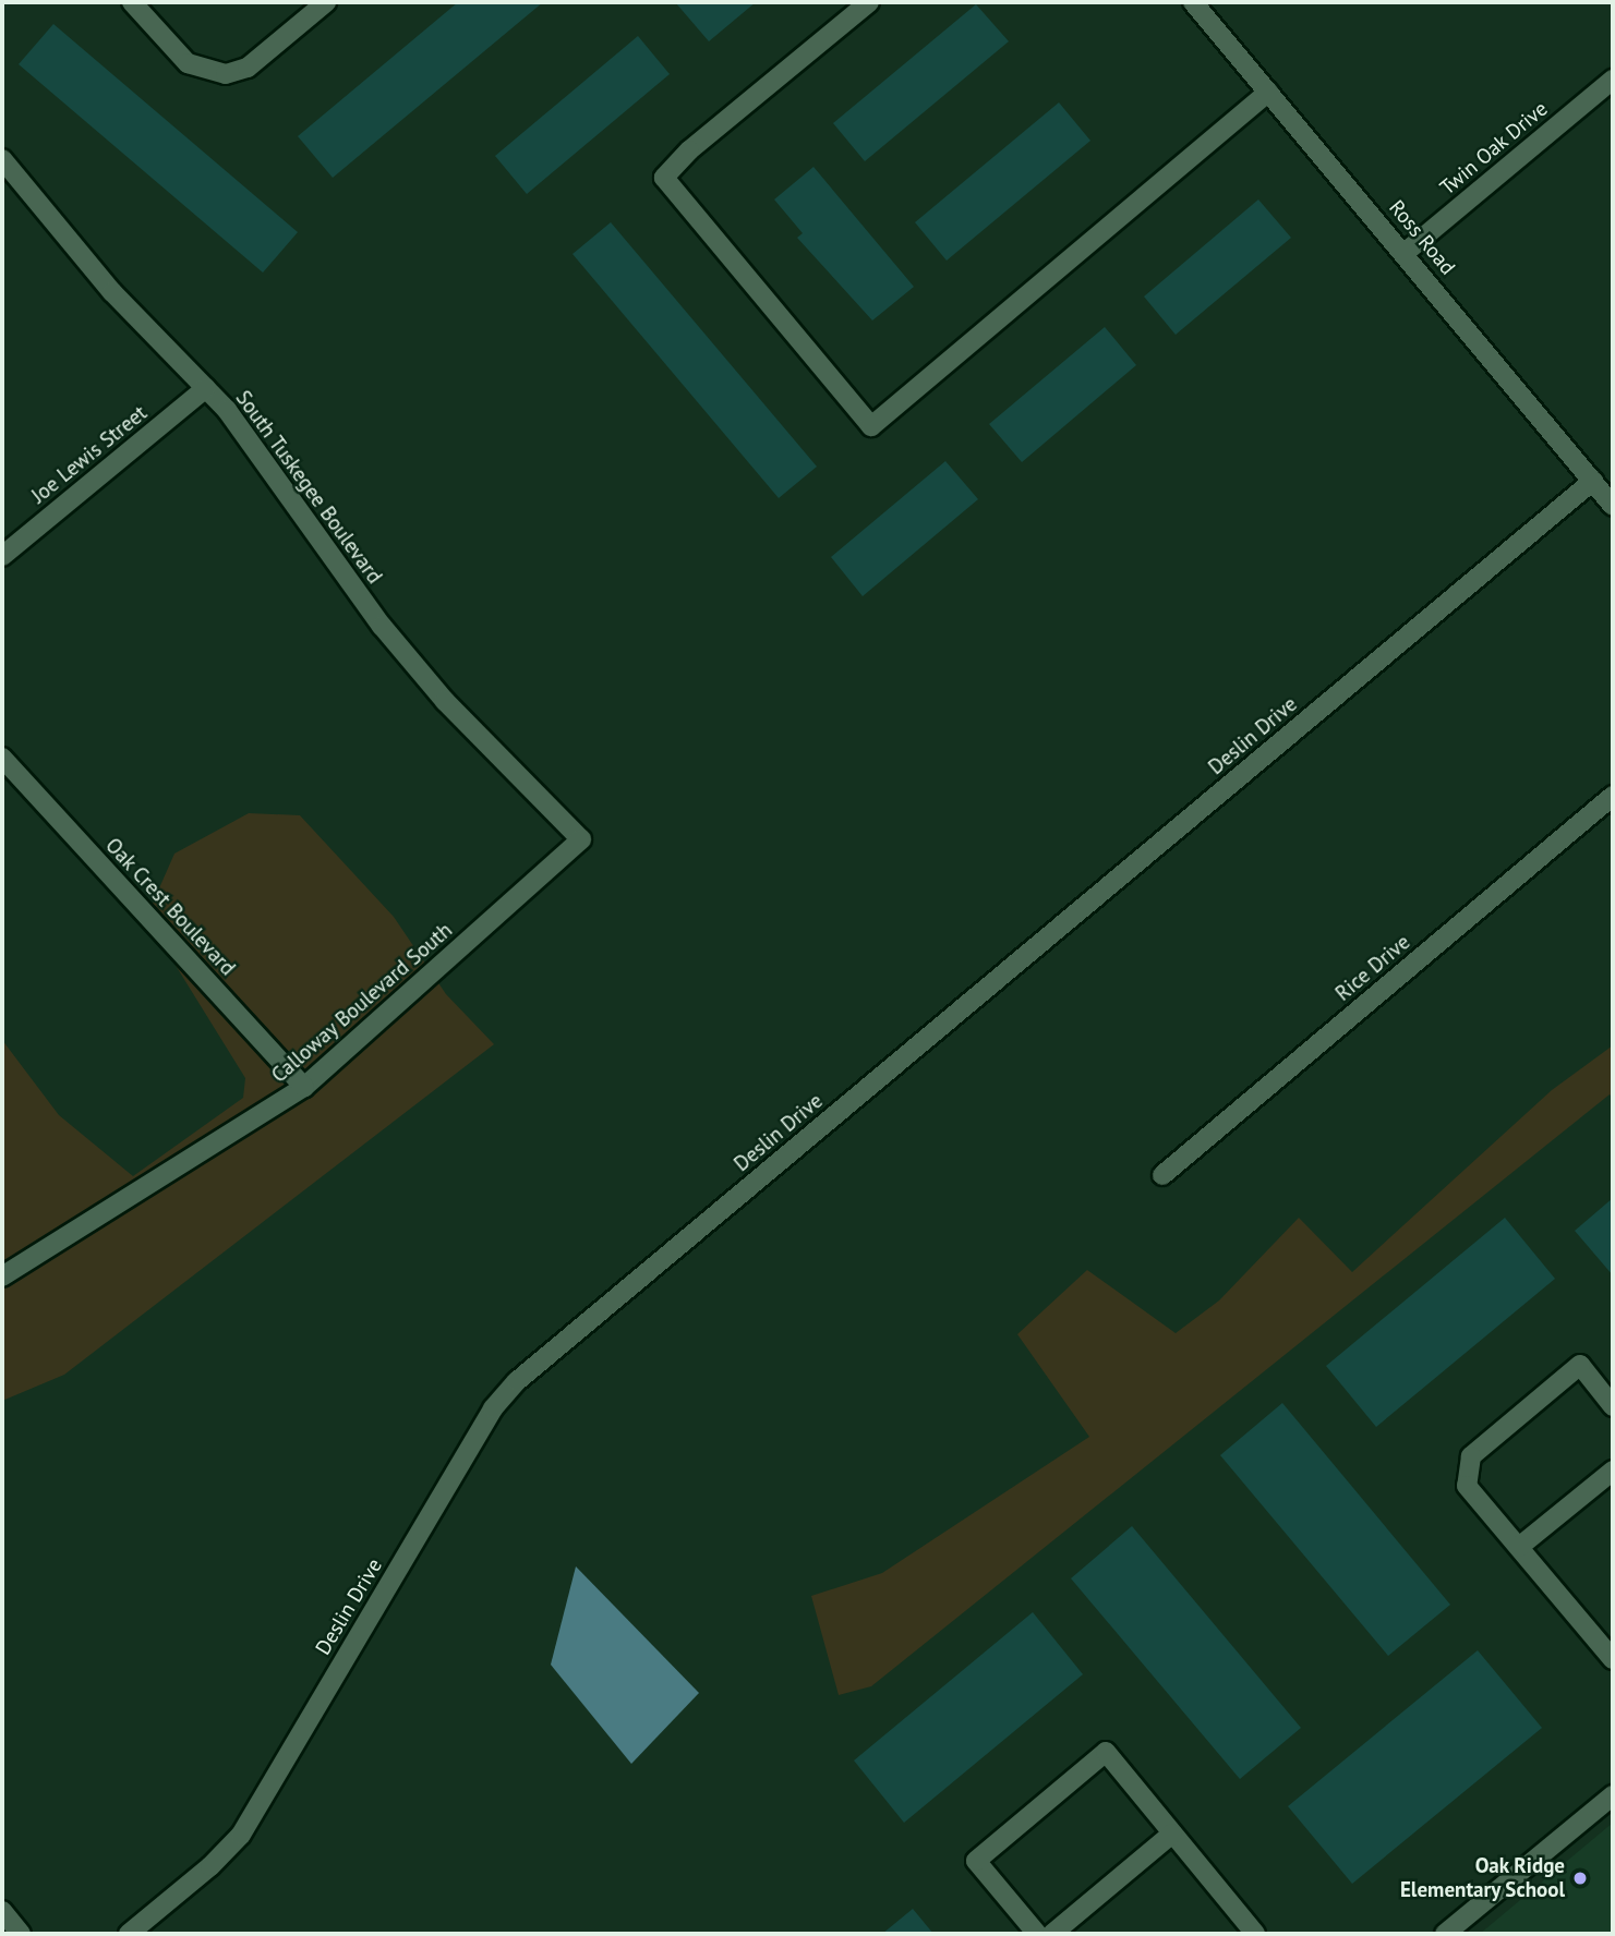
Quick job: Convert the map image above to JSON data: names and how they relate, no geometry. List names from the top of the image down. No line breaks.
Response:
{"streets":{"street":["Twin Oak Drive","Ross Road","Joe Lewis Street","South Tuskegee Boulevard","Deslin Drive","Oak Crest Boulevard","Rice Drive","Calloway Boulevard South"]},"crossings":[["Twin Oak Drive","Ross Road"],["Ross Road","Deslin Drive"],["Joe Lewis Street","South Tuskegee Boulevard"],["South Tuskegee Boulevard","Calloway Boulevard South"],["Oak Crest Boulevard","Calloway Boulevard South"]],"places":["Oak Ridge Elementary School"]}
